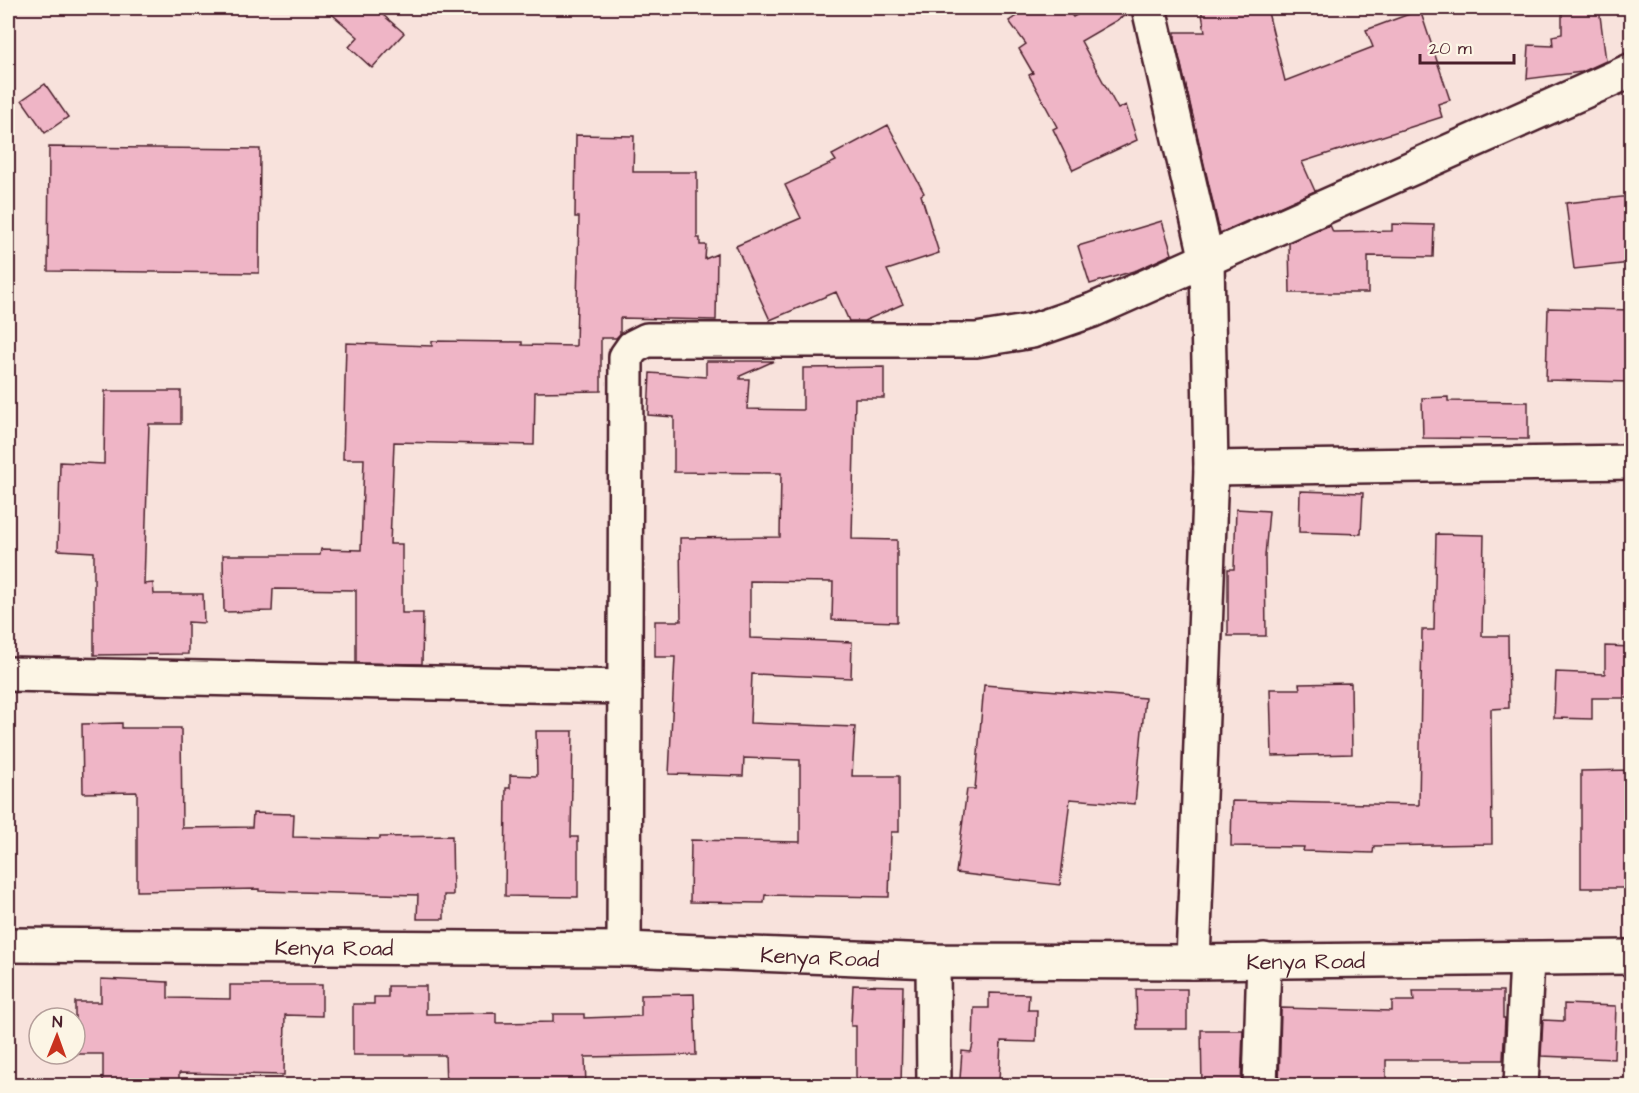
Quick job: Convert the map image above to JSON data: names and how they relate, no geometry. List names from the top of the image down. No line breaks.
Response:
{"streets":{"street":["Kenya Road"]},"scale_bar":"20 m","north":"top"}
